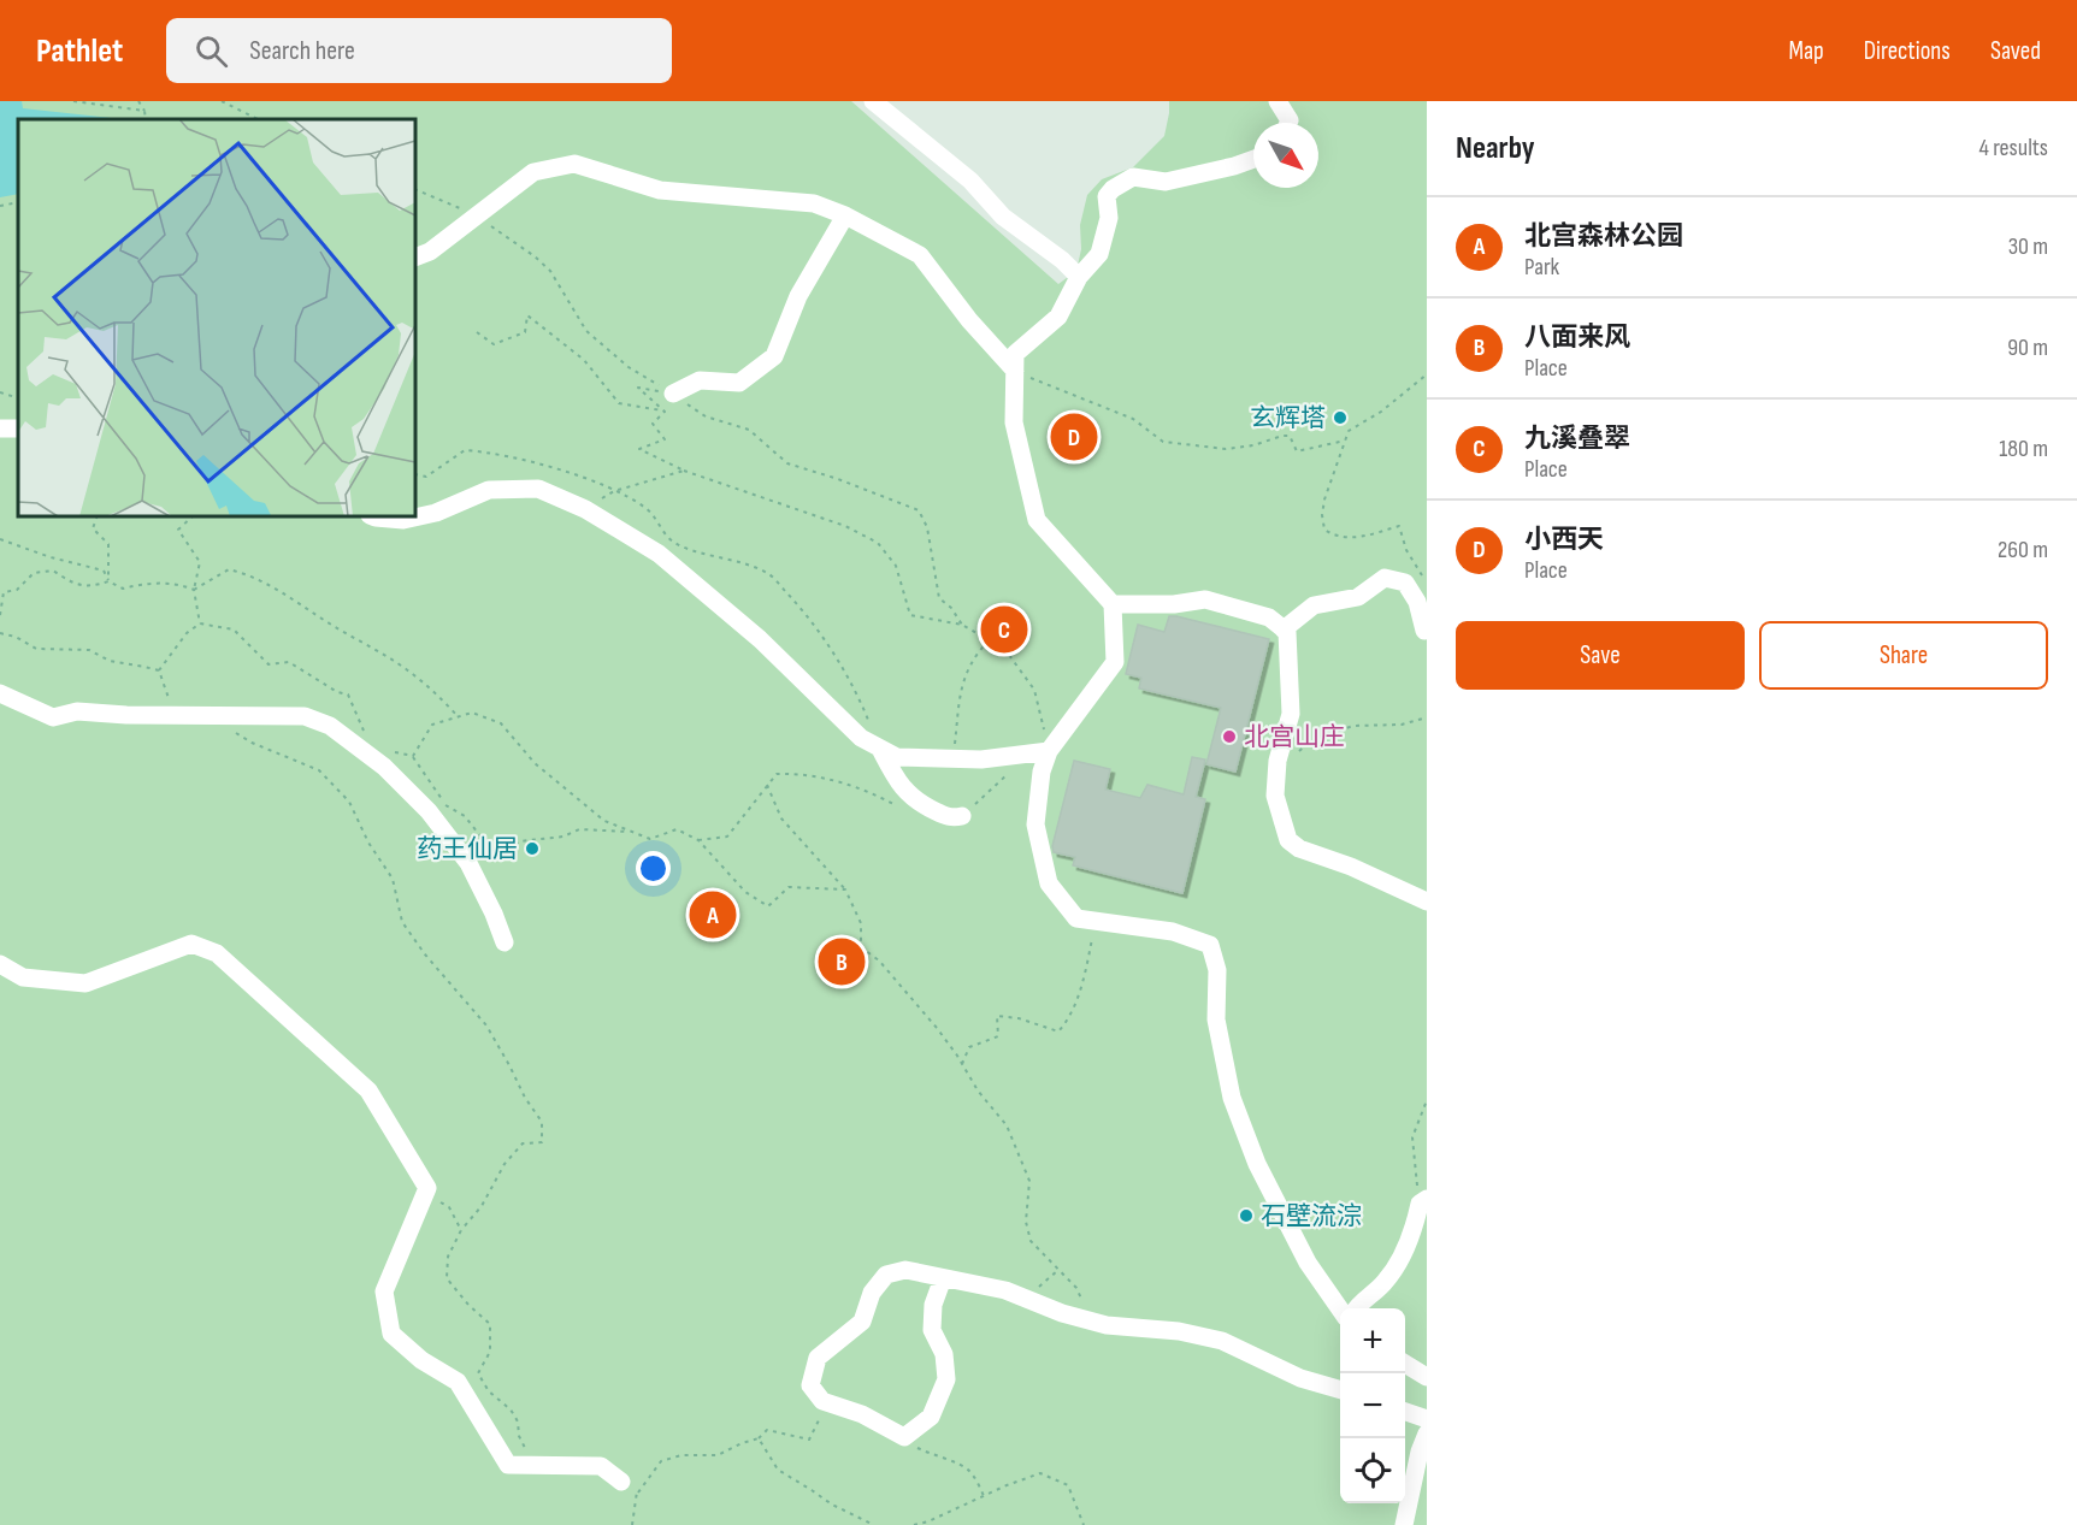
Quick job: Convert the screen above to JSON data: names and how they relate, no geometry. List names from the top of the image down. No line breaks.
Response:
{"places":["玄辉塔","北宫山庄","药王仙居","石壁流淙"],"north":"bottom right","page":{"header":"Pathlet","search":"Search here","nav":["Map","Directions","Saved"],"heading":["Nearby","4 results"],"list":[{"mark":"A","name":"北宫森林公园","note":"Park","value":"30 m"},{"mark":"B","name":"八面来风","note":"Place","value":"90 m"},{"mark":"C","name":"九溪叠翠","note":"Place","value":"180 m"},{"mark":"D","name":"小西天","note":"Place","value":"260 m"}],"pins":["D","C","A","B"],"buttons":["Save","Share"],"map_buttons":["+","−"]}}
